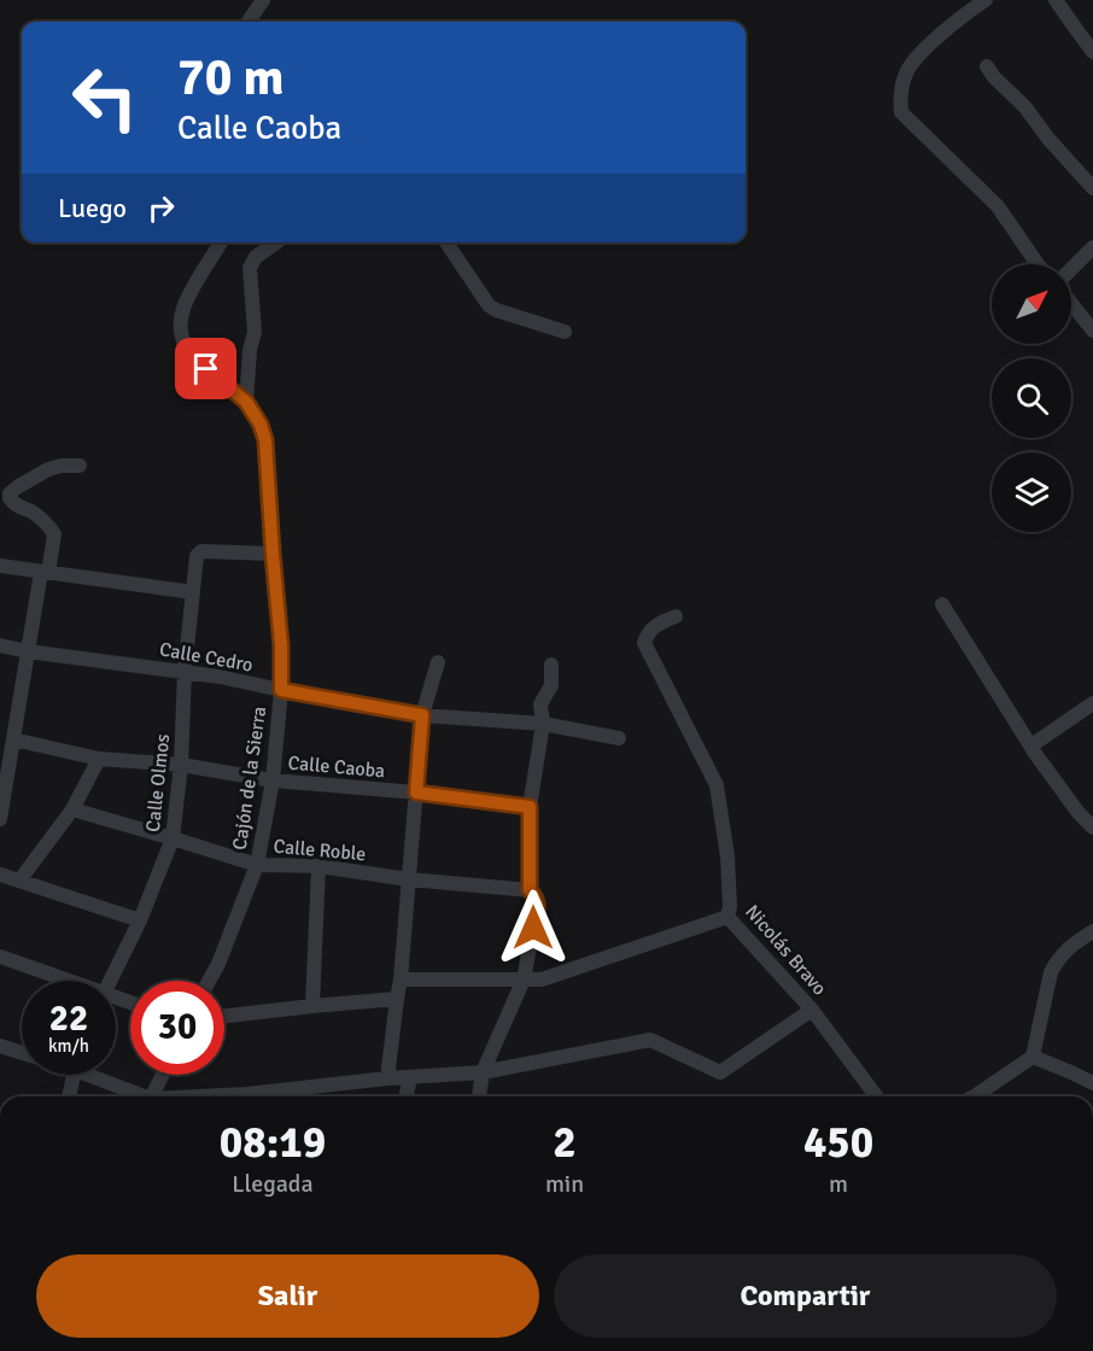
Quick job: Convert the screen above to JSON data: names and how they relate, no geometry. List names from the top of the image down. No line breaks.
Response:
{"streets":{"street":["Calle Cedro","Calle Caoba","Cajón de la Sierra","Calle Olmos","Calle Roble","Nicolás Bravo"]},"crossings":[["Calle Cedro","Cajón de la Sierra"],["Calle Cedro","Calle Olmos"],["Calle Caoba","Cajón de la Sierra"],["Calle Caoba","Calle Olmos"],["Cajón de la Sierra","Calle Olmos"],["Cajón de la Sierra","Calle Roble"],["Calle Olmos","Calle Roble"]],"north":"top right","page":{"turn":["70 m","Calle Caoba"],"then":"Luego","speed":"22 km/h","limit":"30","eta":["08:19","Llegada","2","min","450","m"],"buttons":["Salir","Compartir"]}}
